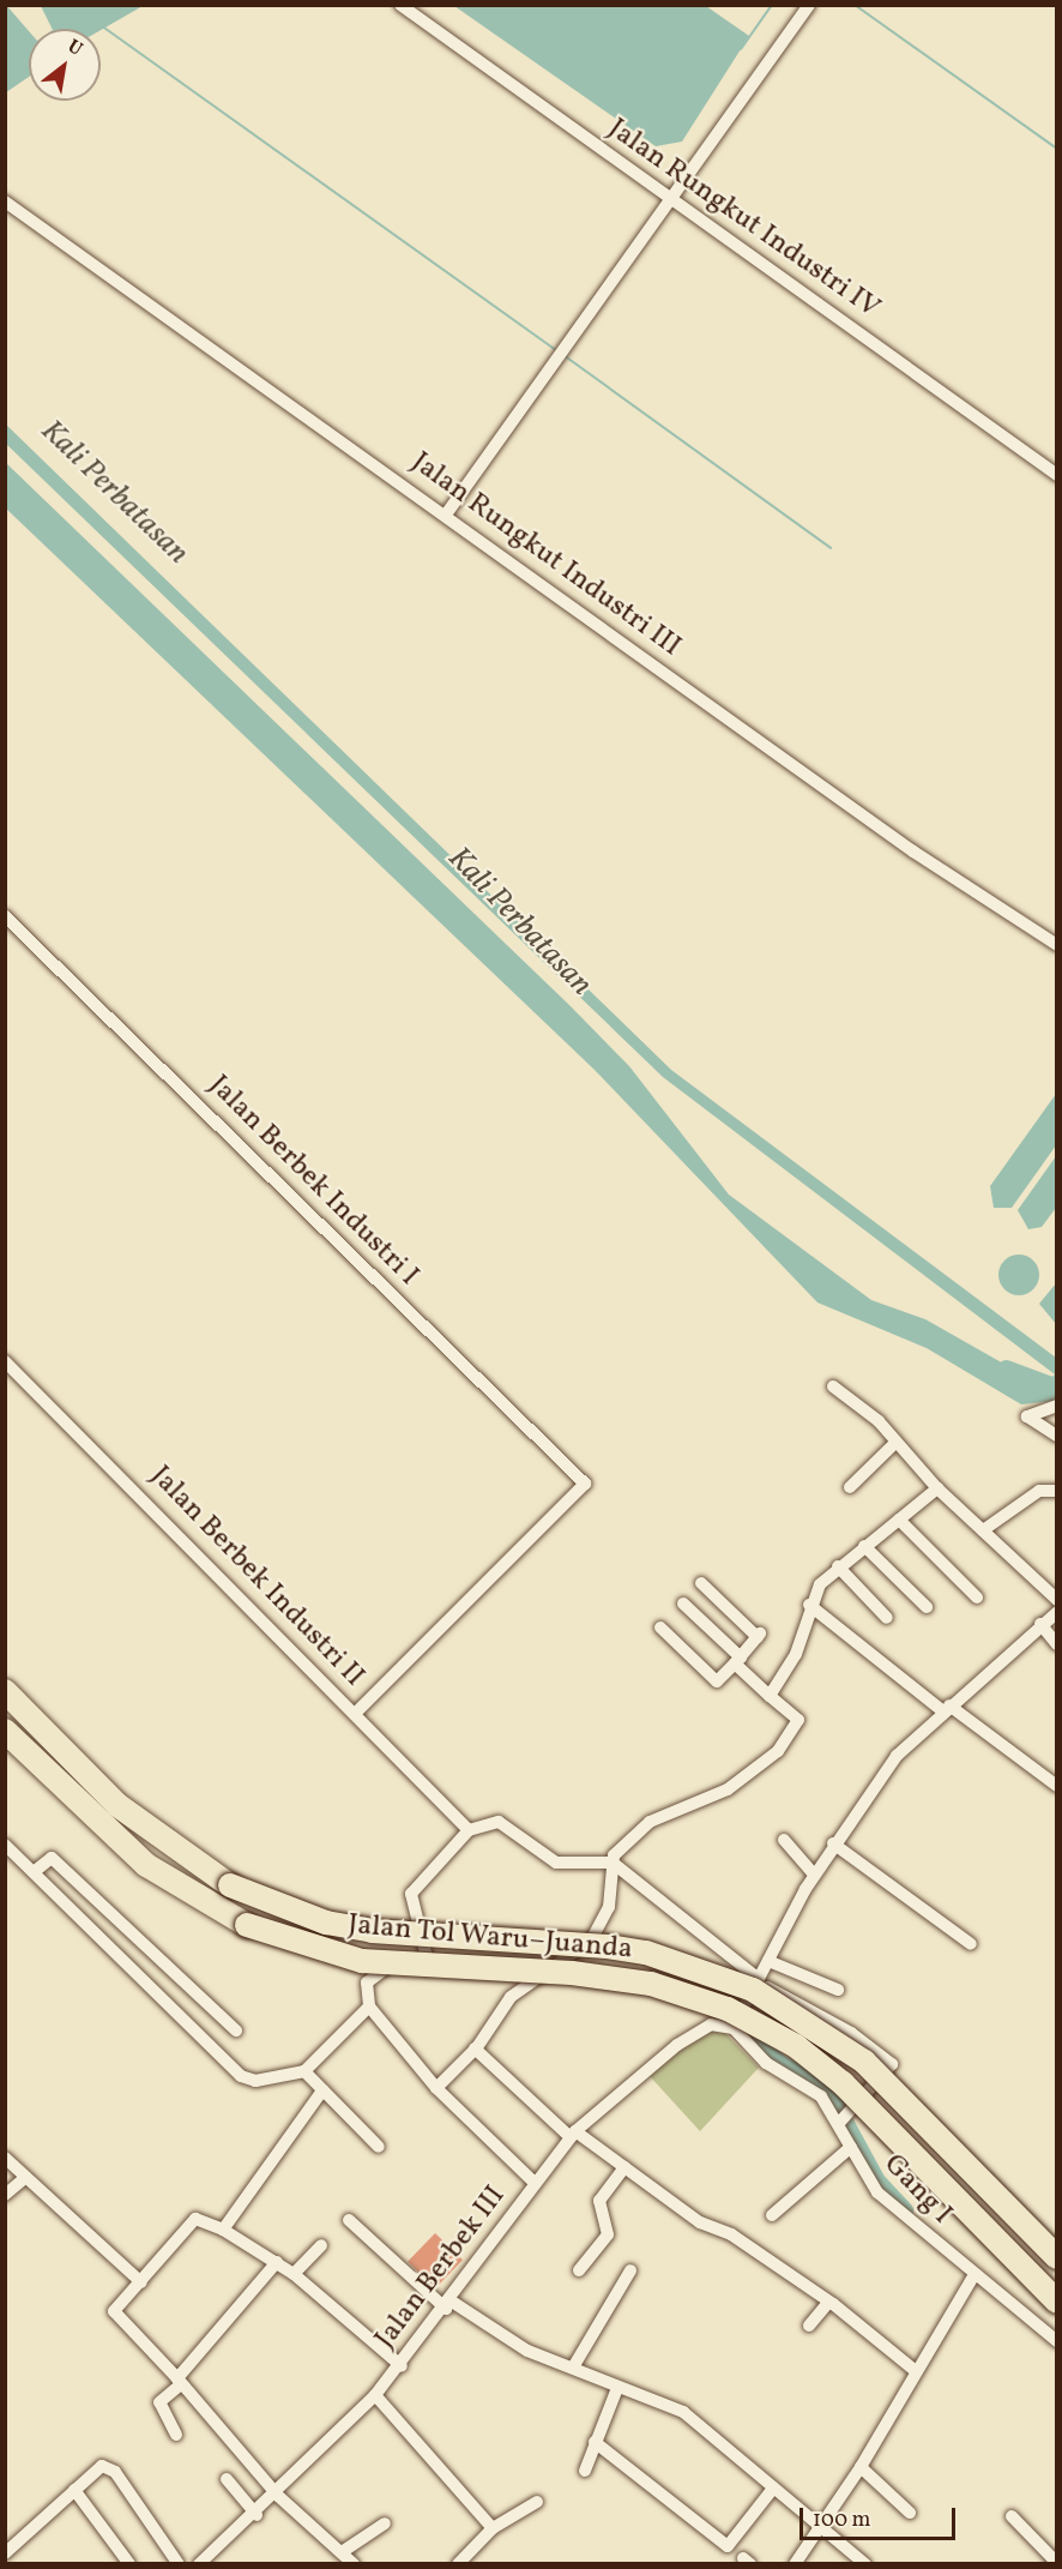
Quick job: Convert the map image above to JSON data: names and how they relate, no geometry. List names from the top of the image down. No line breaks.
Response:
{"streets":{"highway":["Jalan Tol Waru–Juanda"],"street":["Jalan Rungkut Industri IV","Jalan Rungkut Industri III","Jalan Berbek Industri I","Jalan Berbek Industri II","Gang I","Jalan Berbek III"]},"crossings":[["Jalan Berbek Industri I","Jalan Berbek Industri II"],["Gang I","Jalan Berbek III"]],"water":["Kali Perbatasan"],"scale_bar":"100 m","north":"top right"}
